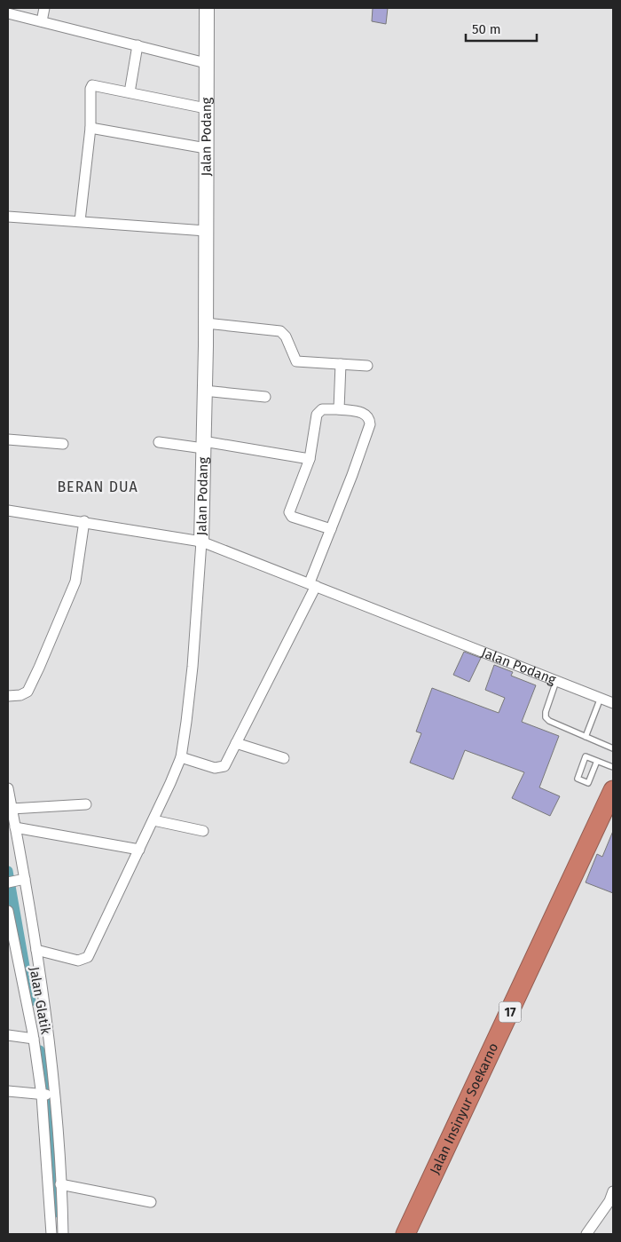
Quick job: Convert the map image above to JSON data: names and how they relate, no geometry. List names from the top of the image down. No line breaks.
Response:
{"streets":{"highway":["17","Jalan Insinyur Soekarno"],"street":["Jalan Podang","Jalan Glatik"]},"districts":["BERAN DUA"],"scale_bar":"50 m"}
